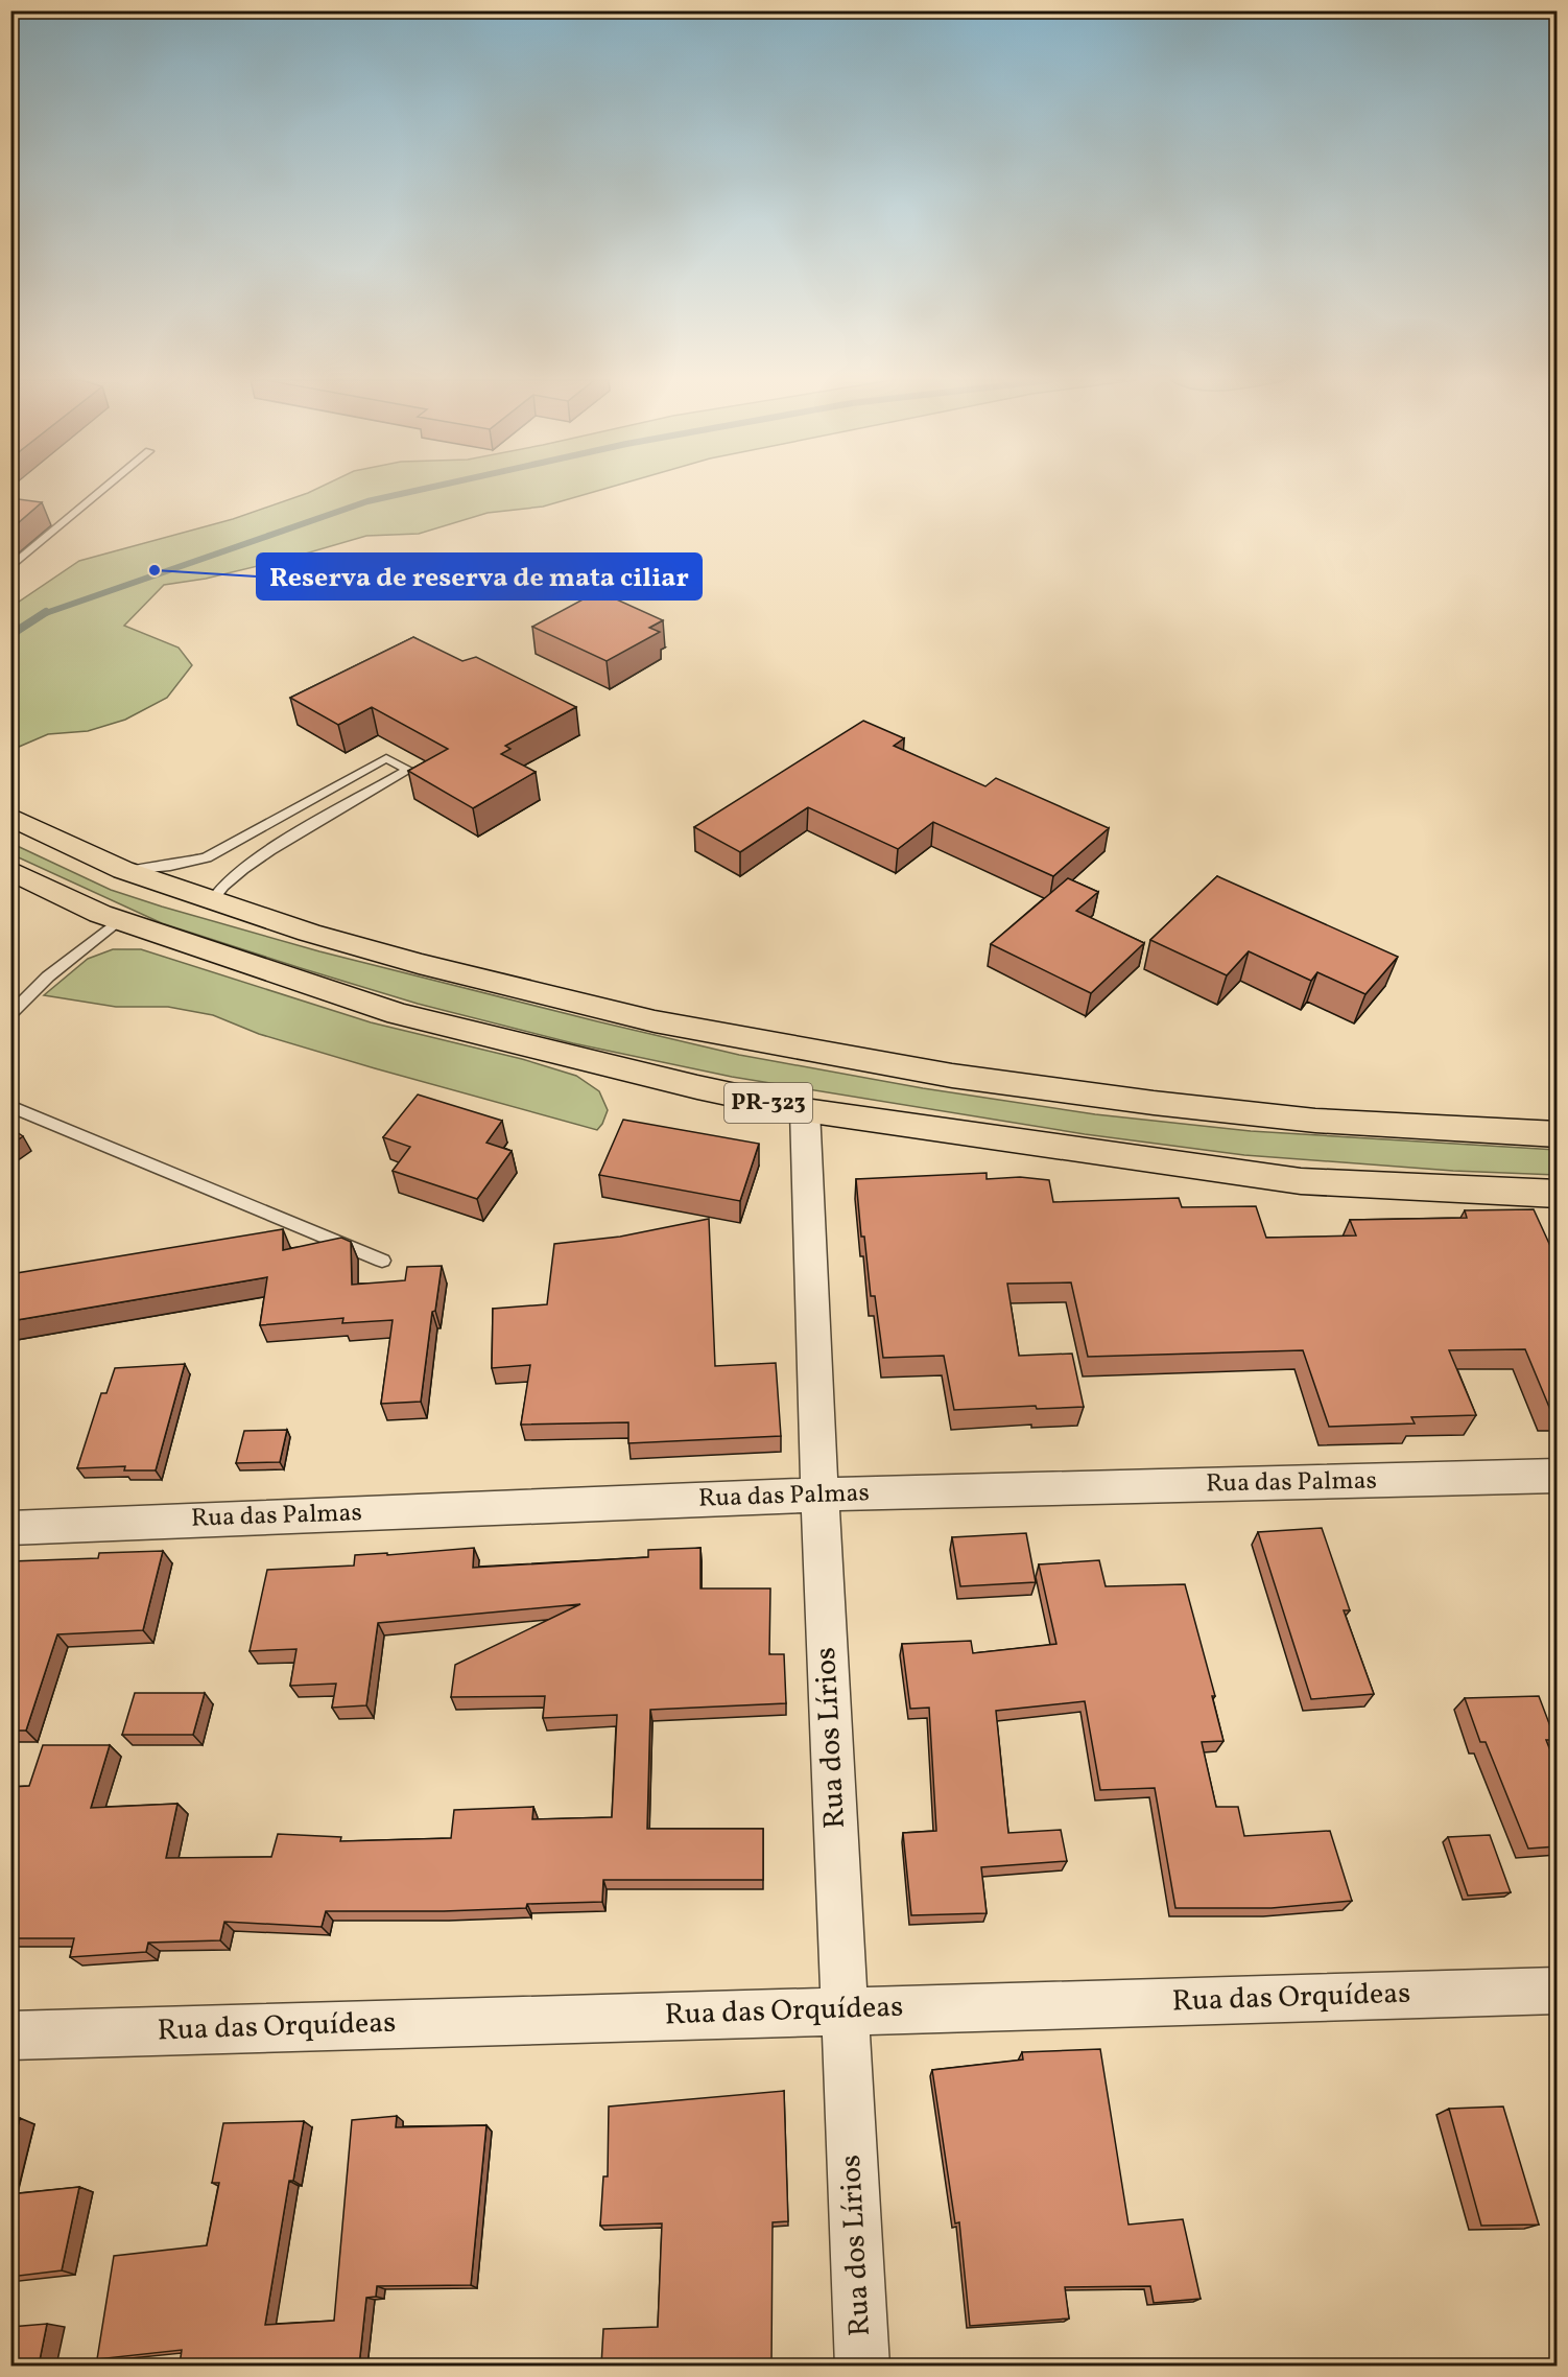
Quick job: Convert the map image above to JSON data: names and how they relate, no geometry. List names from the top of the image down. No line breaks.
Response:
{"streets":{"highway":["PR-323"],"street":["Rua das Palmas","Rua dos Lírios","Rua das Orquídeas"]},"crossings":[["PR-323","Rua dos Lírios"],["Rua das Palmas","Rua dos Lírios"],["Rua dos Lírios","Rua das Orquídeas"]],"places":["Reserva de reserva de mata ciliar"]}
